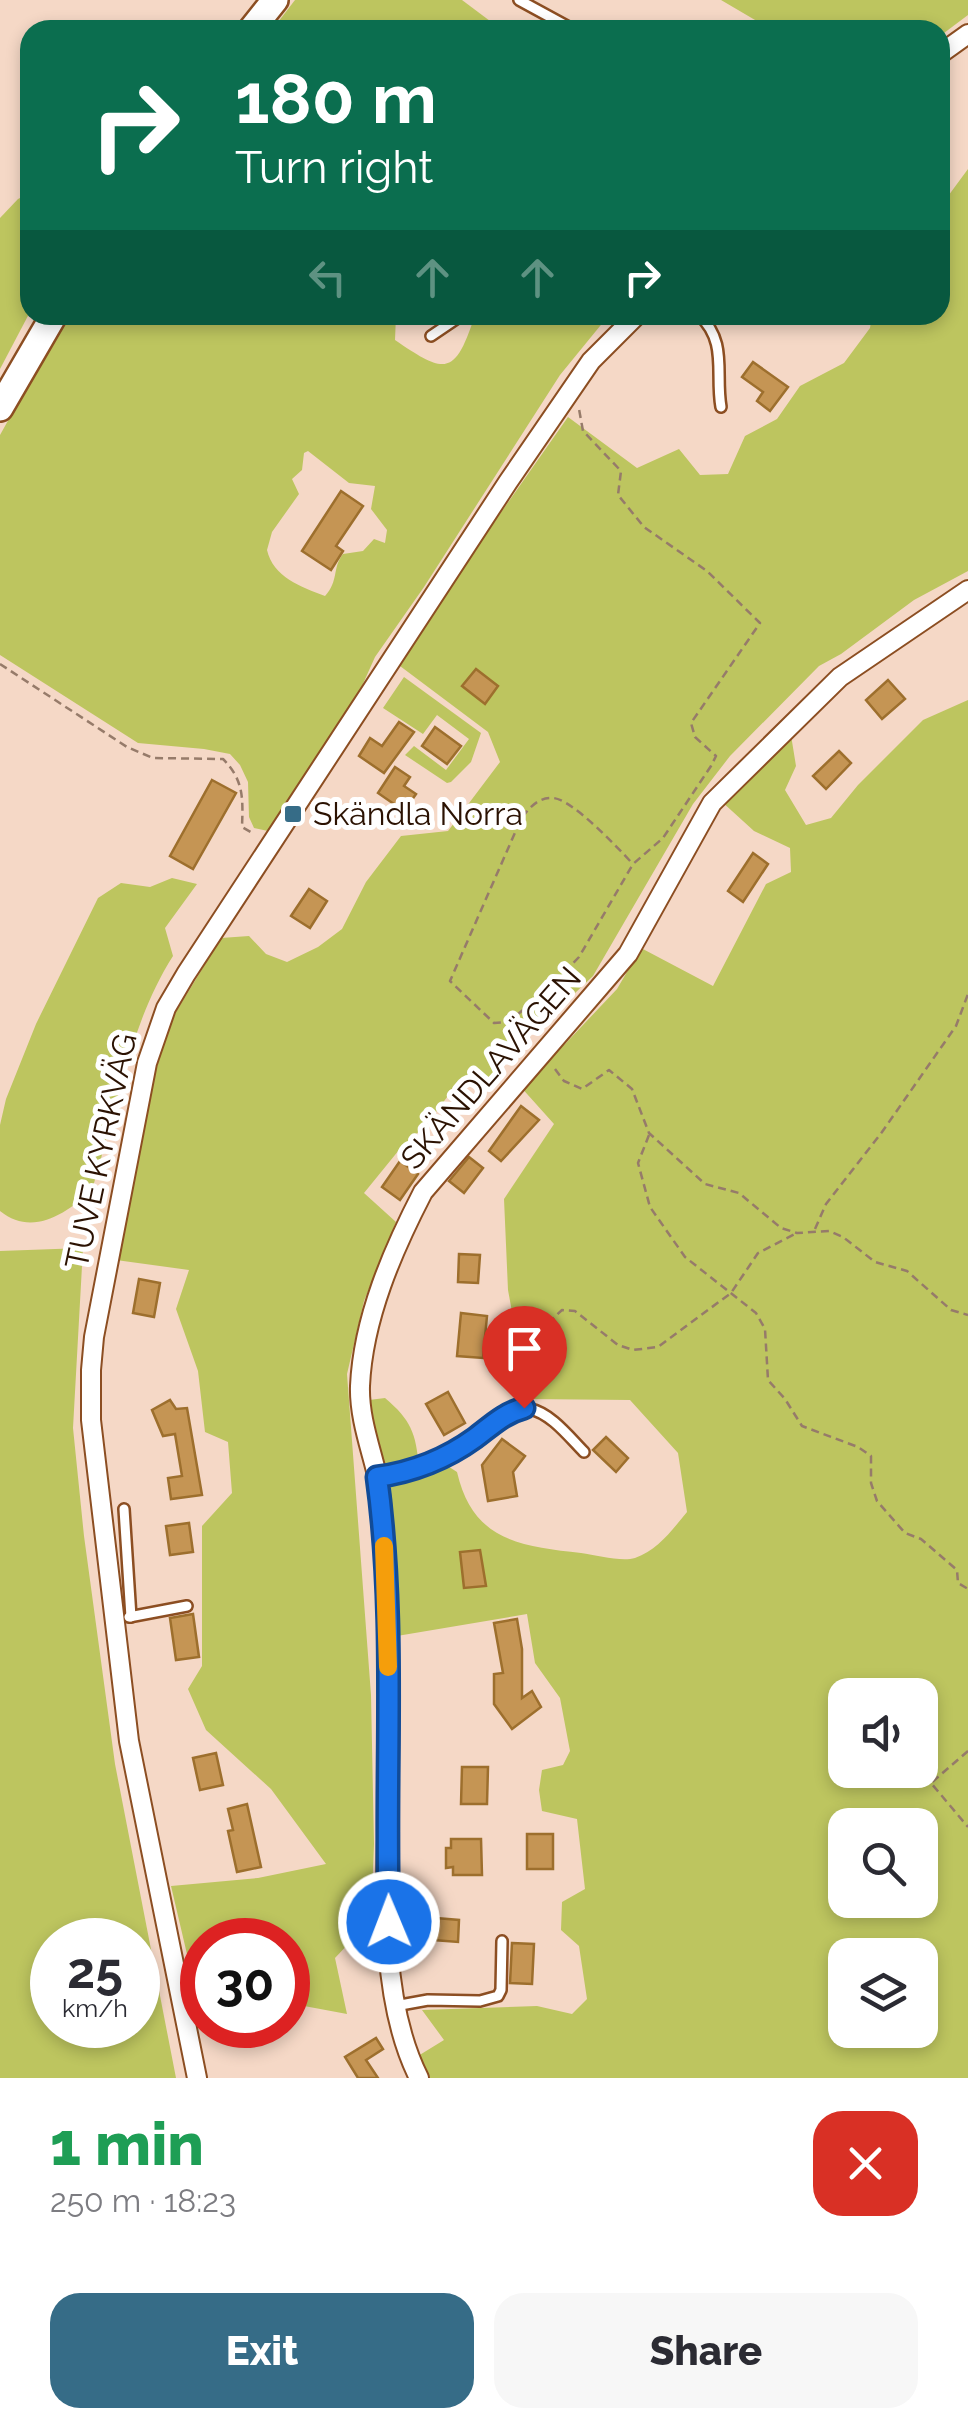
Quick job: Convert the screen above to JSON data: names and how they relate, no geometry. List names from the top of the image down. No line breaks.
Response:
{"streets":{"street":["SKÄNDLAVÄGEN","TUVE KYRKVÄG"]},"places":{"transit":["Skändla Norra"]},"page":{"turn":["180 m","Turn right"],"speed":"25 km/h","limit":"30","heading":["1 min","250 m · 18:23"],"buttons":["Exit","Share"]}}
